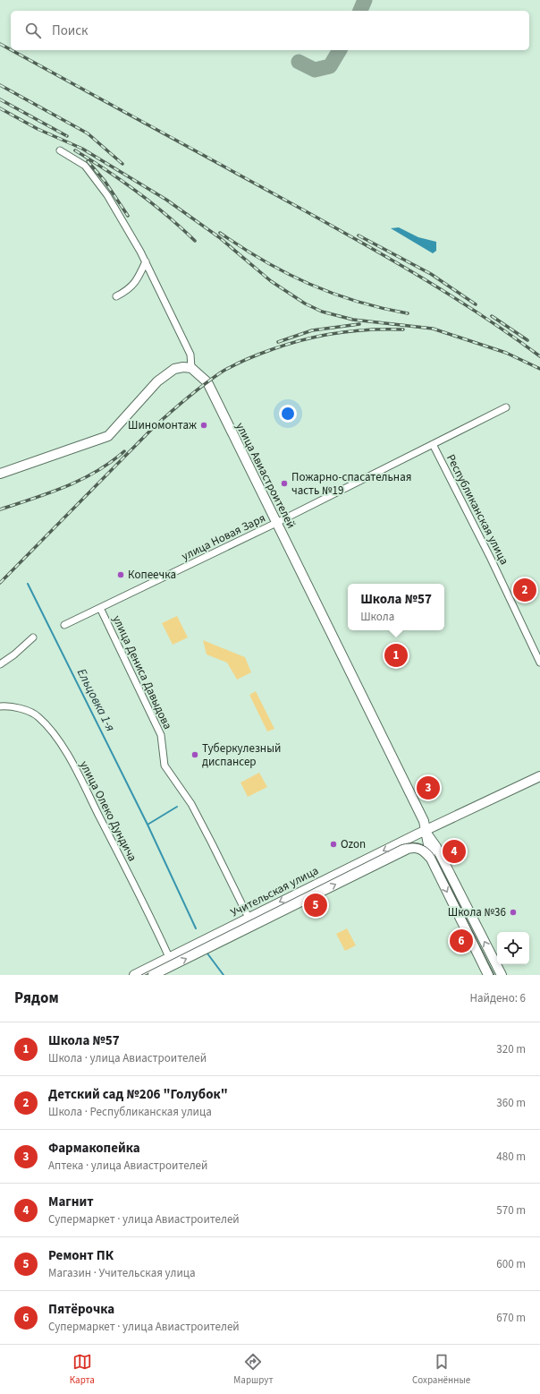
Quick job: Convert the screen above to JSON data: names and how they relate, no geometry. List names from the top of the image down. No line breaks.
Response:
{"streets":{"main road":["улица Авиастроителей","Учительская улица"],"street":["Республиканская улица","улица Новая Заря","улица Дениса Давыдова","улица Олеко Дундича"]},"crossings":[["улица Авиастроителей","улица Новая Заря"],["улица Авиастроителей","Учительская улица"],["Республиканская улица","улица Новая Заря"],["улица Новая Заря","улица Дениса Давыдова"],["улица Дениса Давыдова","Учительская улица"],["улица Олеко Дундича","Учительская улица"]],"water":["Ельцовка 1-я"],"places":["Шиномонтаж","Пожарно-спасательная часть №19","Копеечка","Туберкулезный диспансер","Ozon","Школа №36"],"page":{"search":"Поиск","pins":["2","1","3","4","5","6"],"popup":["Школа №57","Школа"],"heading":["Рядом","Найдено: 6"],"list":[{"mark":"1","name":"Школа №57","note":"Школа · улица Авиастроителей","value":"320 m"},{"mark":"2","name":"Детский сад №206 \"Голубок\"","note":"Школа · Республиканская улица","value":"360 m"},{"mark":"3","name":"Фармакопейка","note":"Аптека · улица Авиастроителей","value":"480 m"},{"mark":"4","name":"Магнит","note":"Супермаркет · улица Авиастроителей","value":"570 m"},{"mark":"5","name":"Ремонт ПК","note":"Магазин · Учительская улица","value":"600 m"},{"mark":"6","name":"Пятёрочка","note":"Супермаркет · улица Авиастроителей","value":"670 m"}],"nav":["Карта","Маршрут","Сохранённые"]}}
